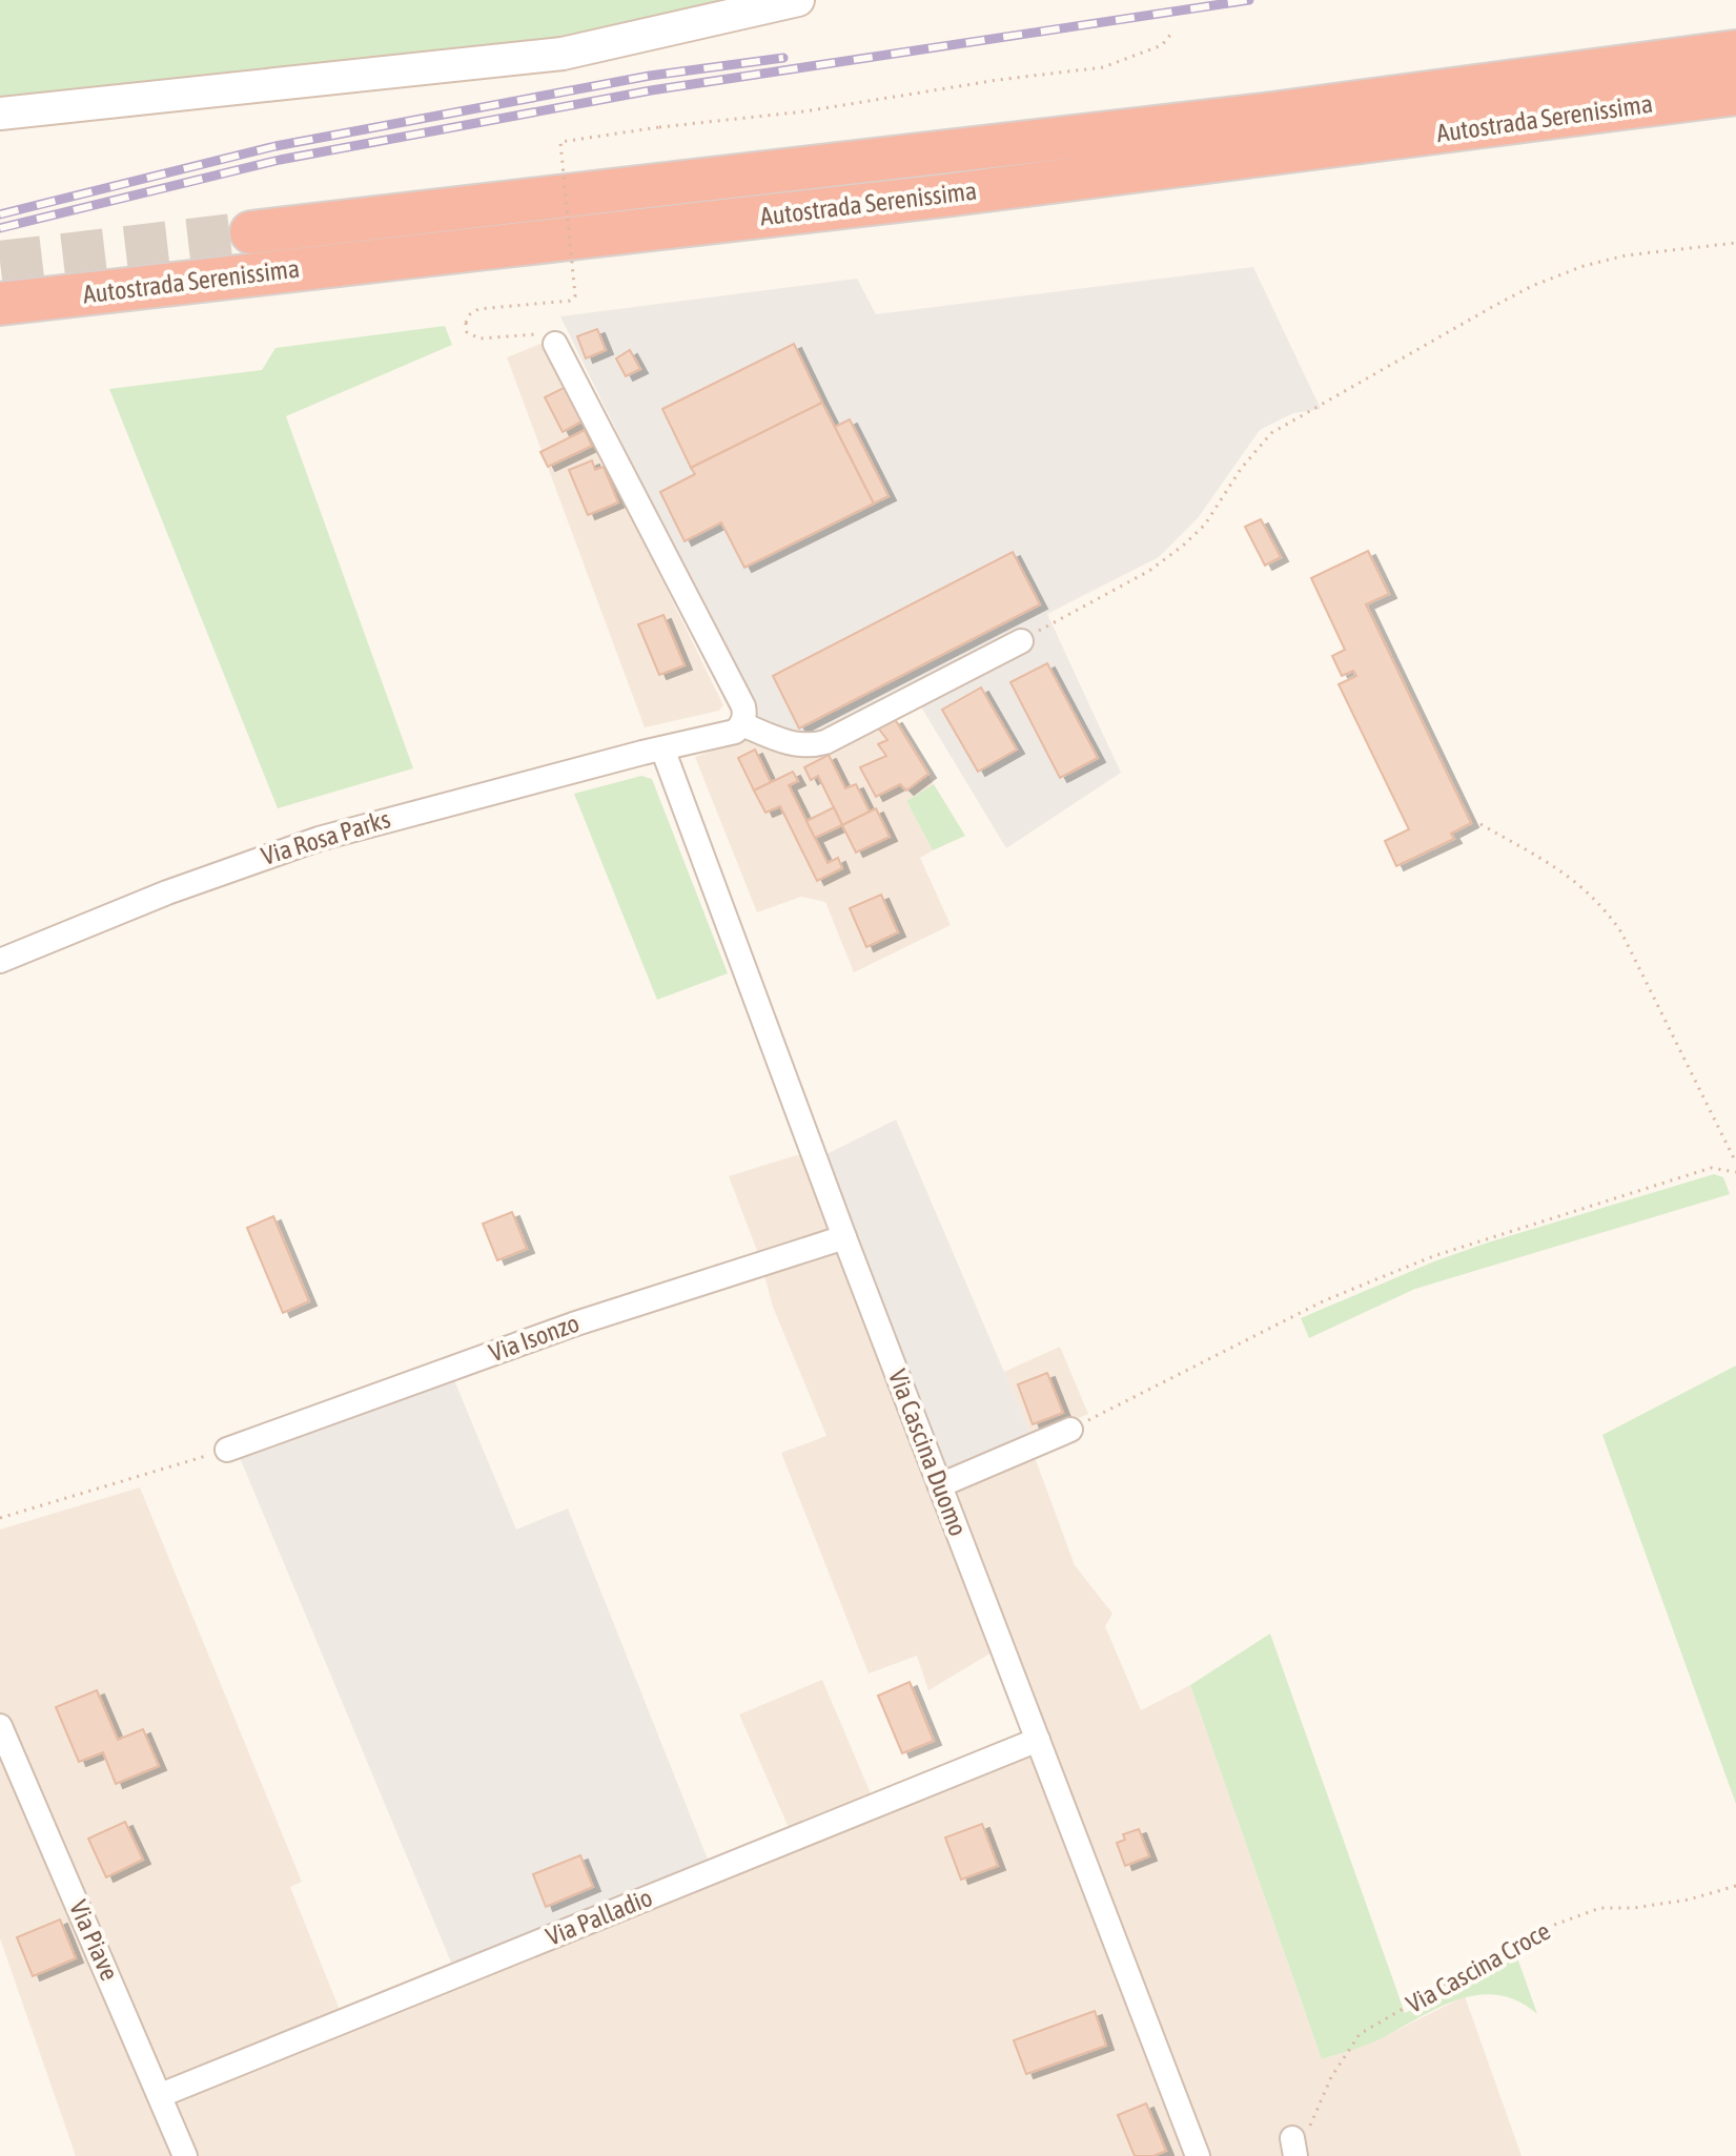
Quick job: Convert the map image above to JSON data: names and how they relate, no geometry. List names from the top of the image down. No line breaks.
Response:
{"streets":{"highway":["Autostrada Serenissima"],"street":["Via Rosa Parks","Via Isonzo","Via Cascina Duomo","Via Palladio","Via Piave"],"path":["Via Cascina Croce"]},"crossings":[["Via Rosa Parks","Via Cascina Duomo"],["Via Isonzo","Via Cascina Duomo"],["Via Cascina Duomo","Via Palladio"],["Via Palladio","Via Piave"]]}
